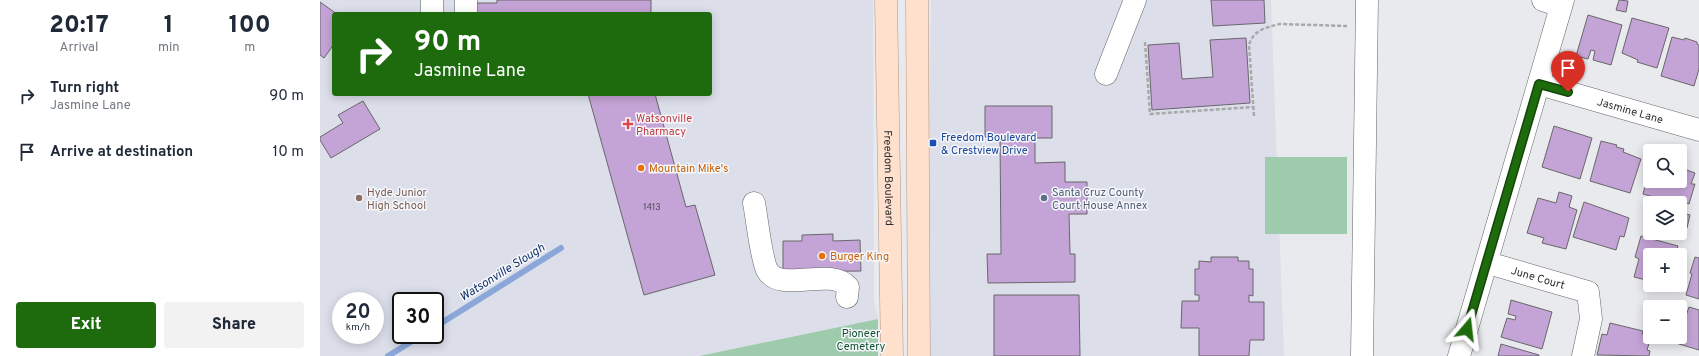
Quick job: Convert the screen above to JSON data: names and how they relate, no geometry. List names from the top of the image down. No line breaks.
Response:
{"streets":{"main road":["Freedom Boulevard"],"street":["Jasmine Lane","June Court"]},"water":["Watsonville Slough"],"parks":["Pioneer Cemetery"],"places":{"health":["Watsonville Pharmacy"],"transit":["Freedom Boulevard & Crestview Drive"],"other":["Mountain Mike's","Hyde Junior High School","Santa Cruz County Court House Annex","Burger King"]},"house_numbers":["1413"],"page":{"eta":["20:17","Arrival","1","min","100","m"],"turn":["90 m","Jasmine Lane"],"list":[{"name":"Turn right","note":"Jasmine Lane","value":"90 m"},{"name":"Arrive at destination","value":"10 m"}],"map_buttons":["+","−"],"speed":"20 km/h","limit":"30","buttons":["Exit","Share"]}}
